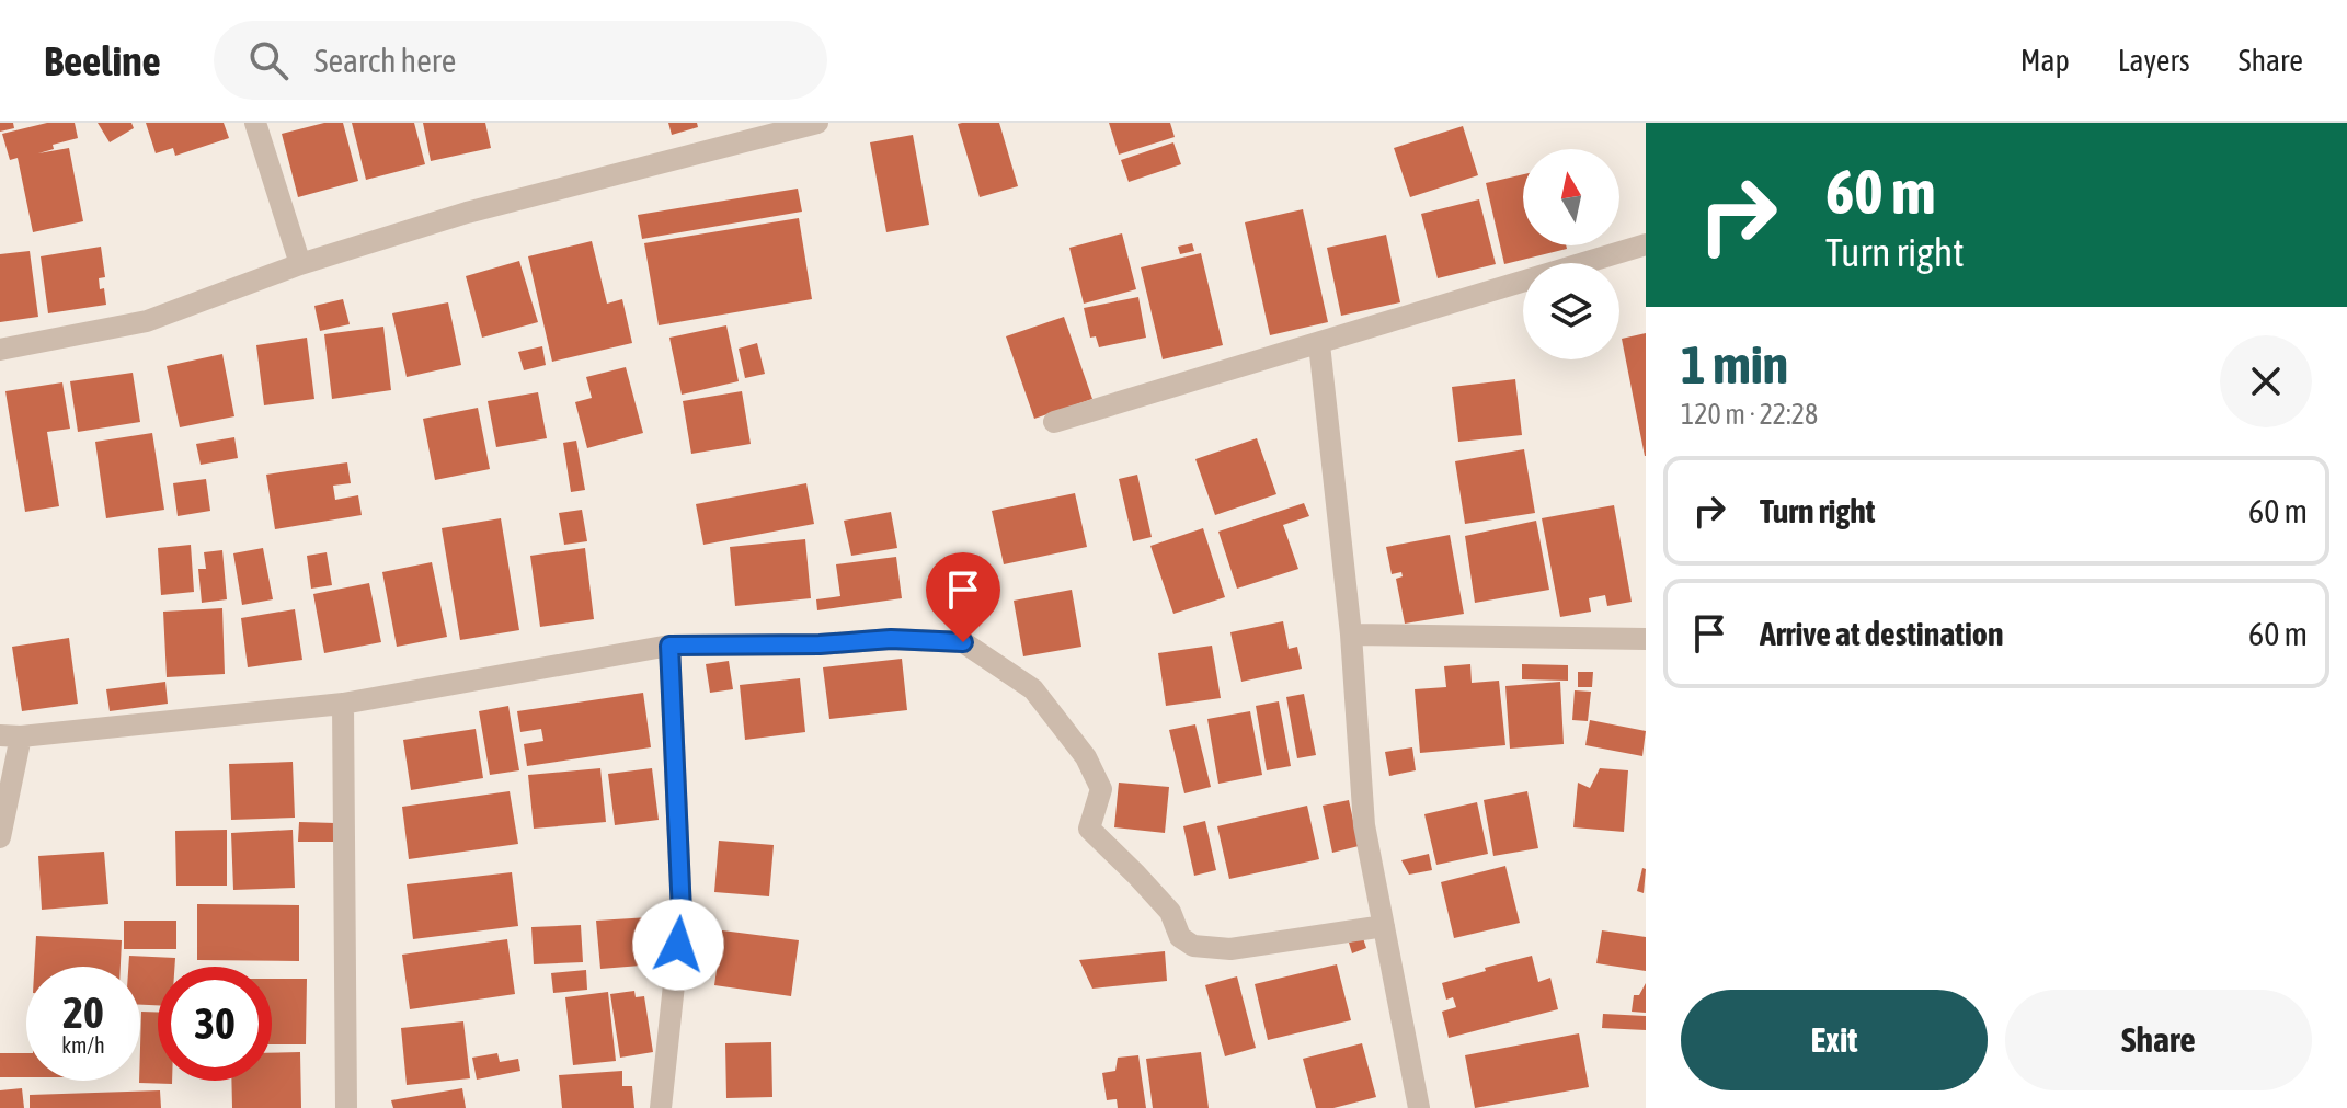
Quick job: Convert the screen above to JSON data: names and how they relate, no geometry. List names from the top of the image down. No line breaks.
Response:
{"north":"top","page":{"header":"Beeline","search":"Search here","nav":["Map","Layers","Share"],"turn":["60 m","Turn right"],"heading":["1 min","120 m · 22:28"],"list":[{"name":"Turn right","value":"60 m"},{"name":"Arrive at destination","value":"60 m"}],"speed":"20 km/h","limit":"30","buttons":["Exit","Share"]}}
